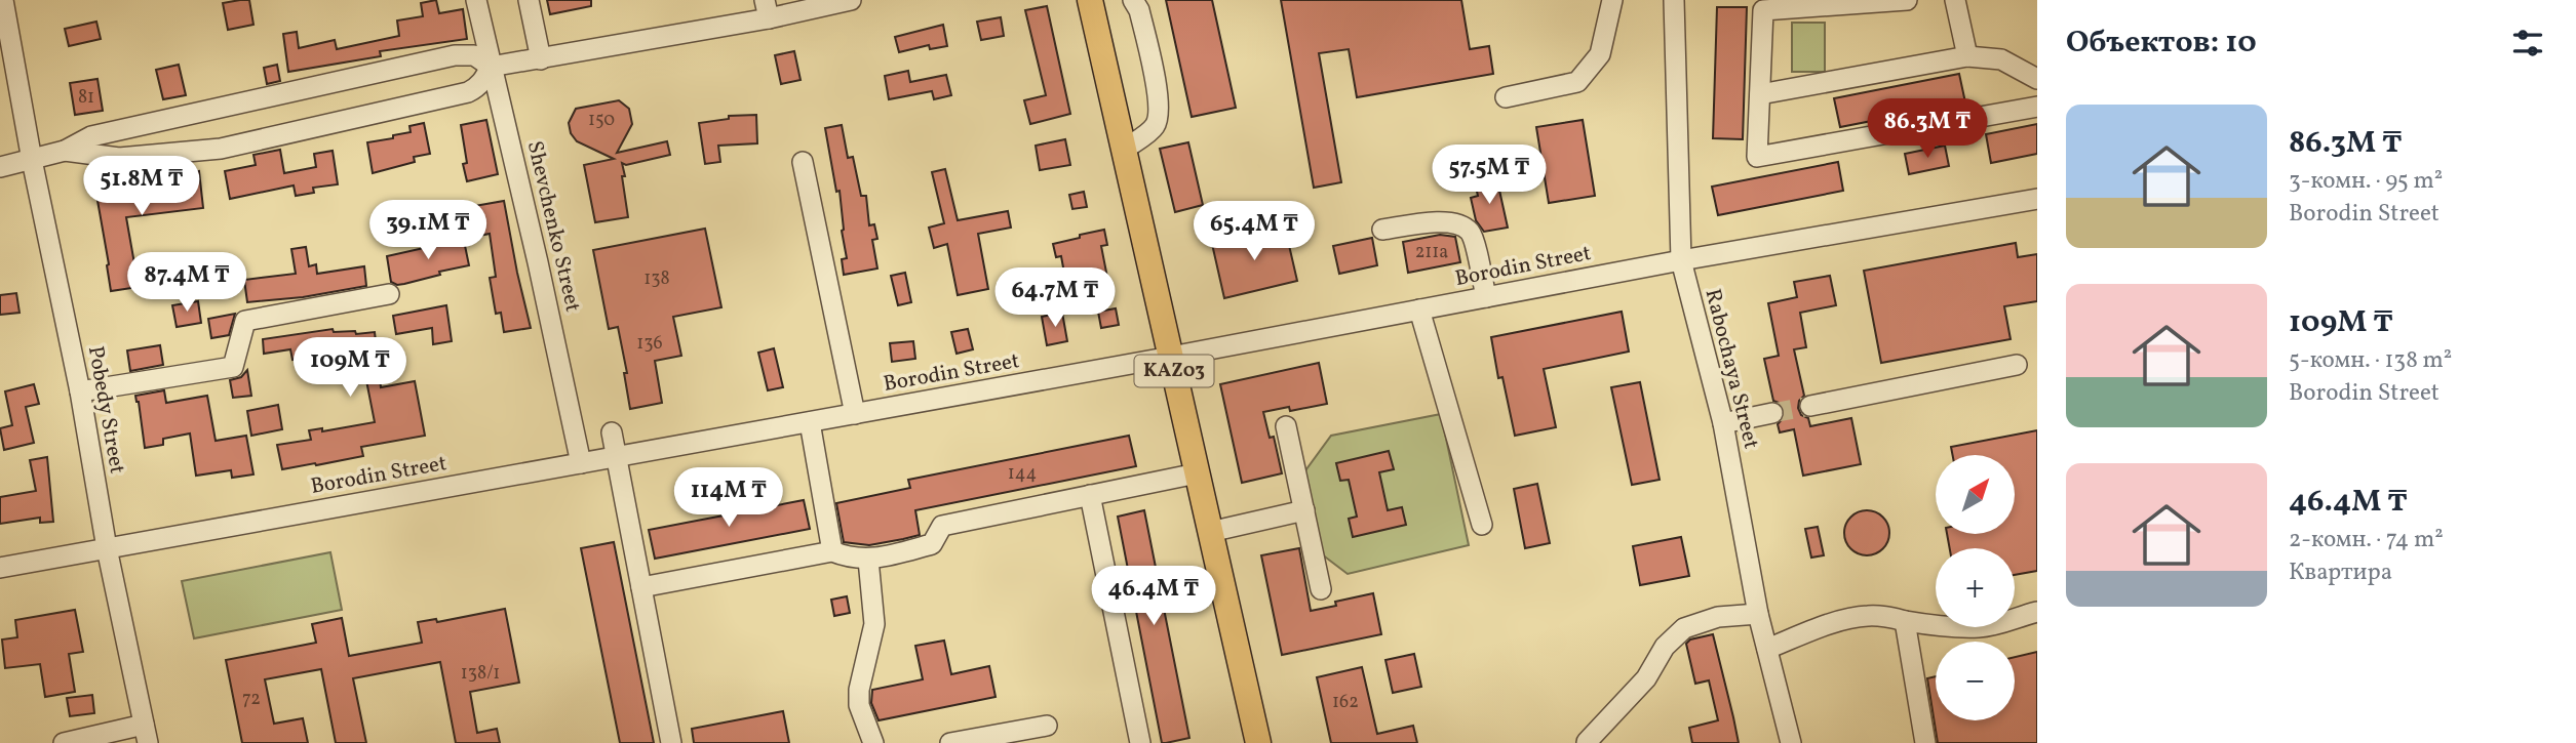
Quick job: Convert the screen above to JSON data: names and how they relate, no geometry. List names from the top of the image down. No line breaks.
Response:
{"streets":{"main road":["KАZ03"],"street":["Shevchenko Street","Borodin Street","Rabochaya Street","Pobedy Street"]},"crossings":[["Shevchenko Street","Borodin Street"],["Borodin Street","Rabochaya Street"],["Borodin Street","KАZ03"],["Borodin Street","Pobedy Street"]],"house_numbers":["81","150","211а","138","136","144","138/1","72","162"],"north":"top right","page":{"heading":"Объектов: 10","list":[{"name":"86.3M ₸","note":"3-комн. · 95 m² · Borodin Street"},{"name":"109M ₸","note":"5-комн. · 138 m² · Borodin Street"},{"name":"46.4M ₸","note":"2-комн. · 74 m² · Квартира"}],"price":["86.3M ₸","57.5M ₸","51.8M ₸","39.1M ₸","65.4M ₸","87.4M ₸","64.7M ₸","109M ₸","114M ₸","46.4M ₸"],"map_buttons":["+","−"]}}
